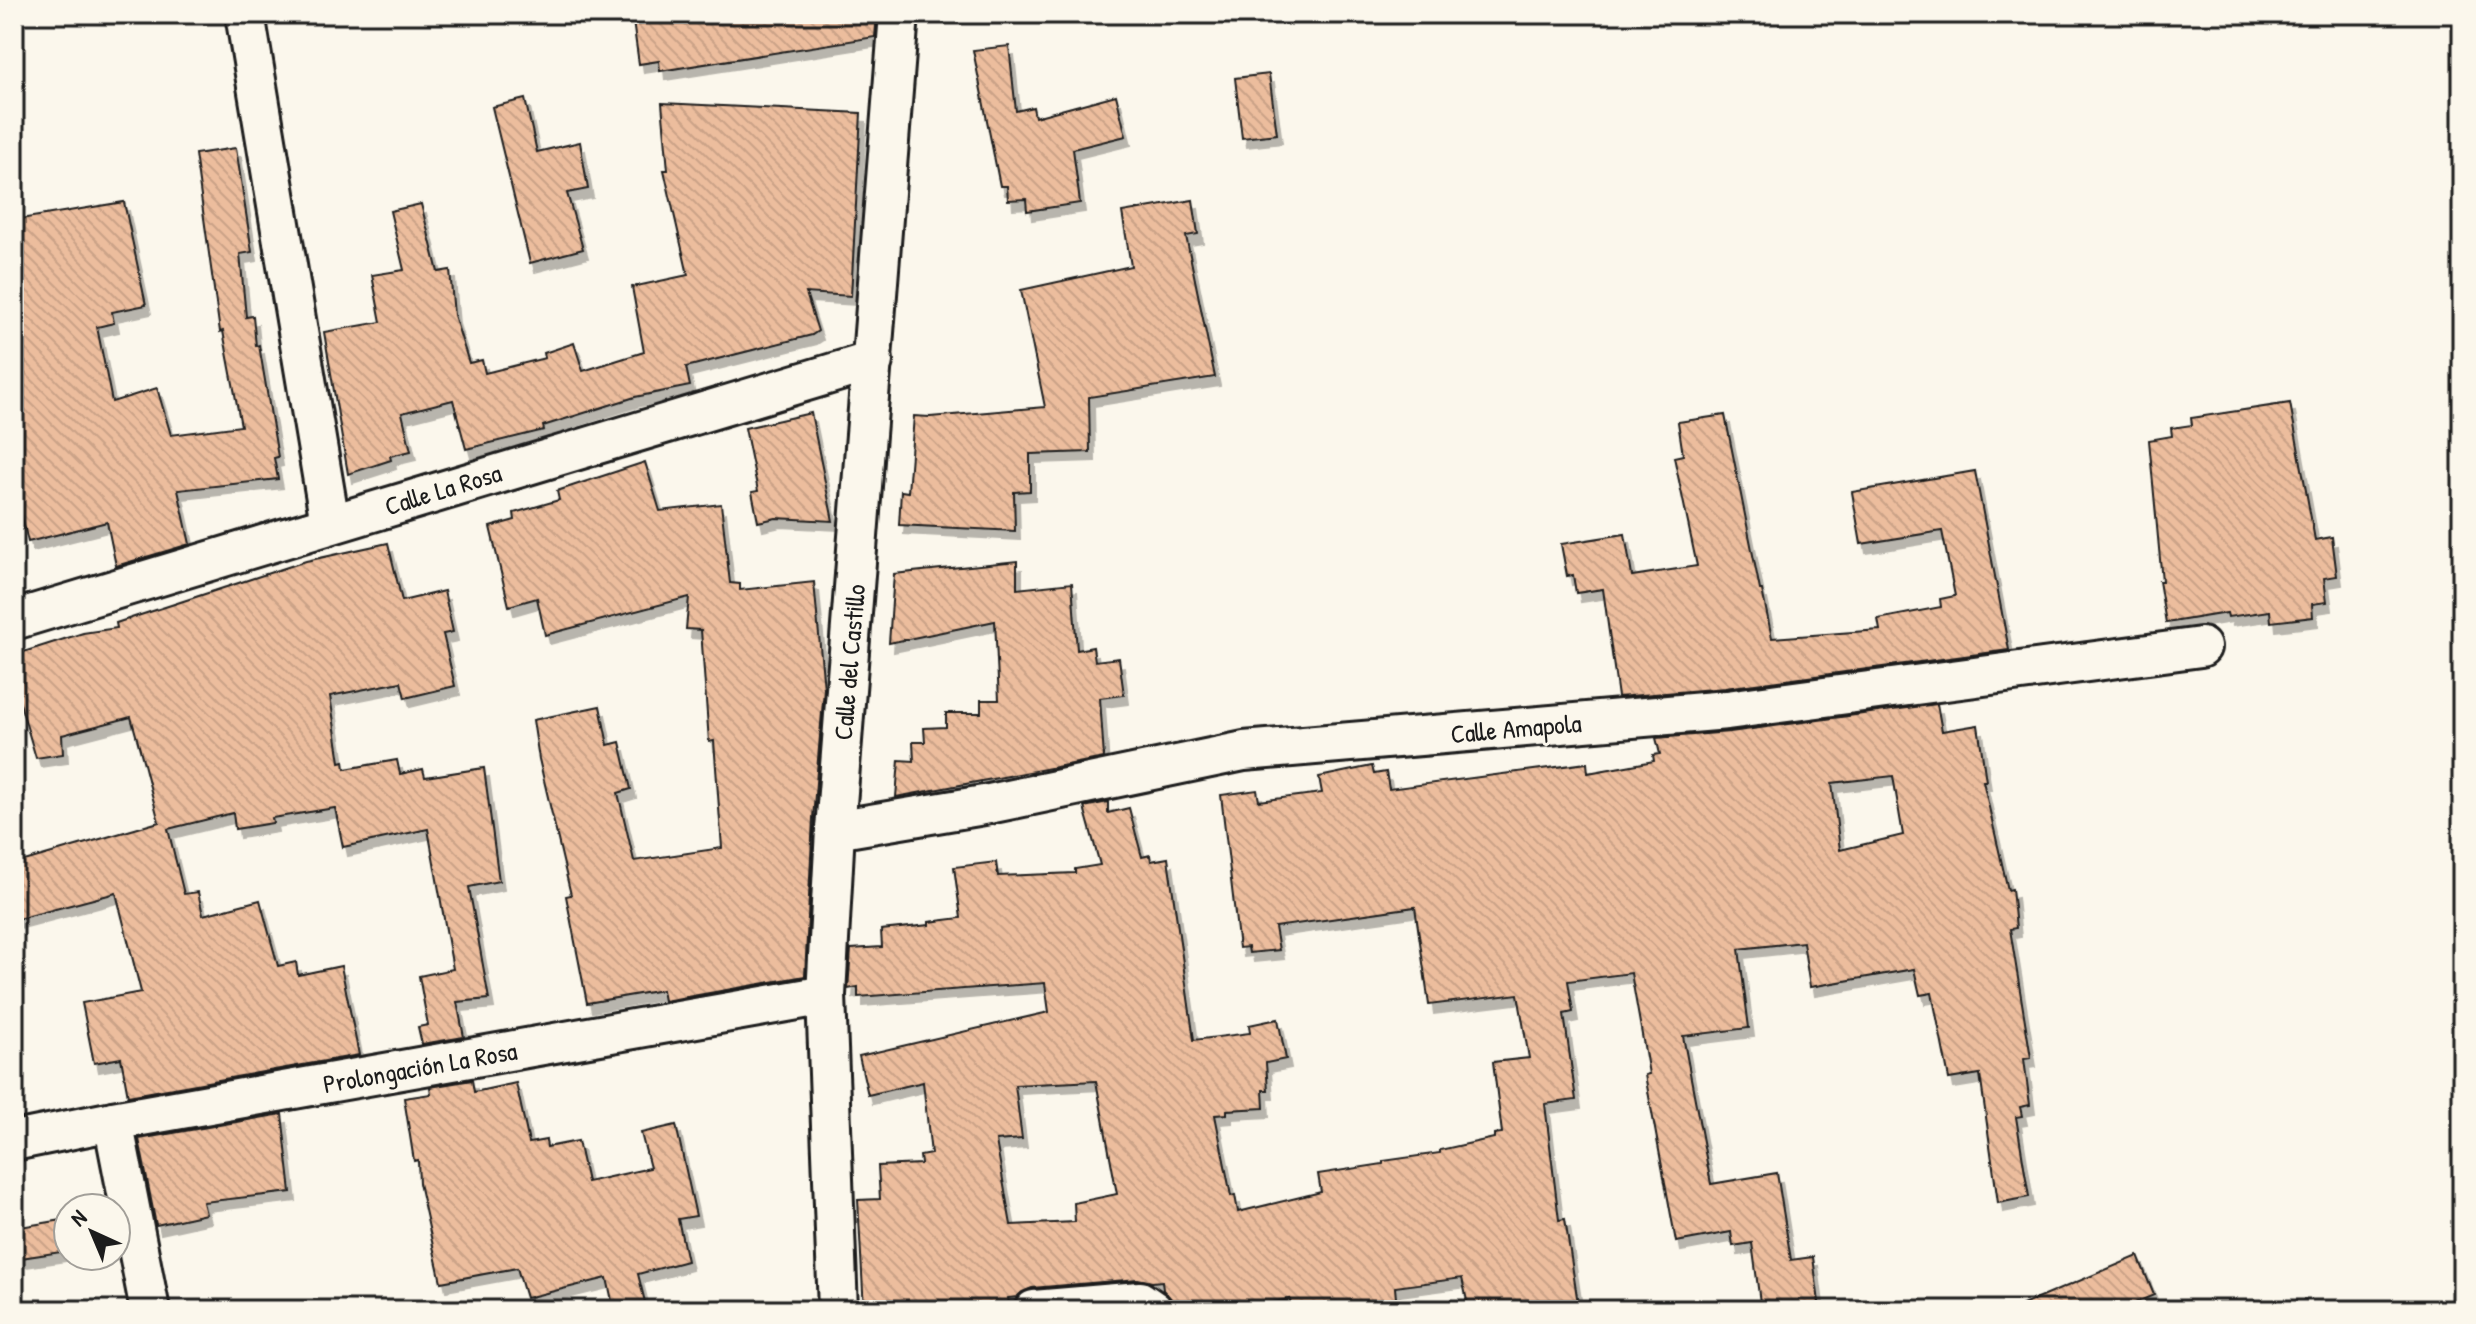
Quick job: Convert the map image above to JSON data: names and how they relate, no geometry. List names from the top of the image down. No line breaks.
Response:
{"streets":{"street":["Calle La Rosa","Calle del Castillo","Calle Amapola","Prolongación La Rosa"]},"crossings":[["Calle La Rosa","Calle del Castillo"],["Calle del Castillo","Calle Amapola"],["Calle del Castillo","Prolongación La Rosa"]],"north":"top left"}
